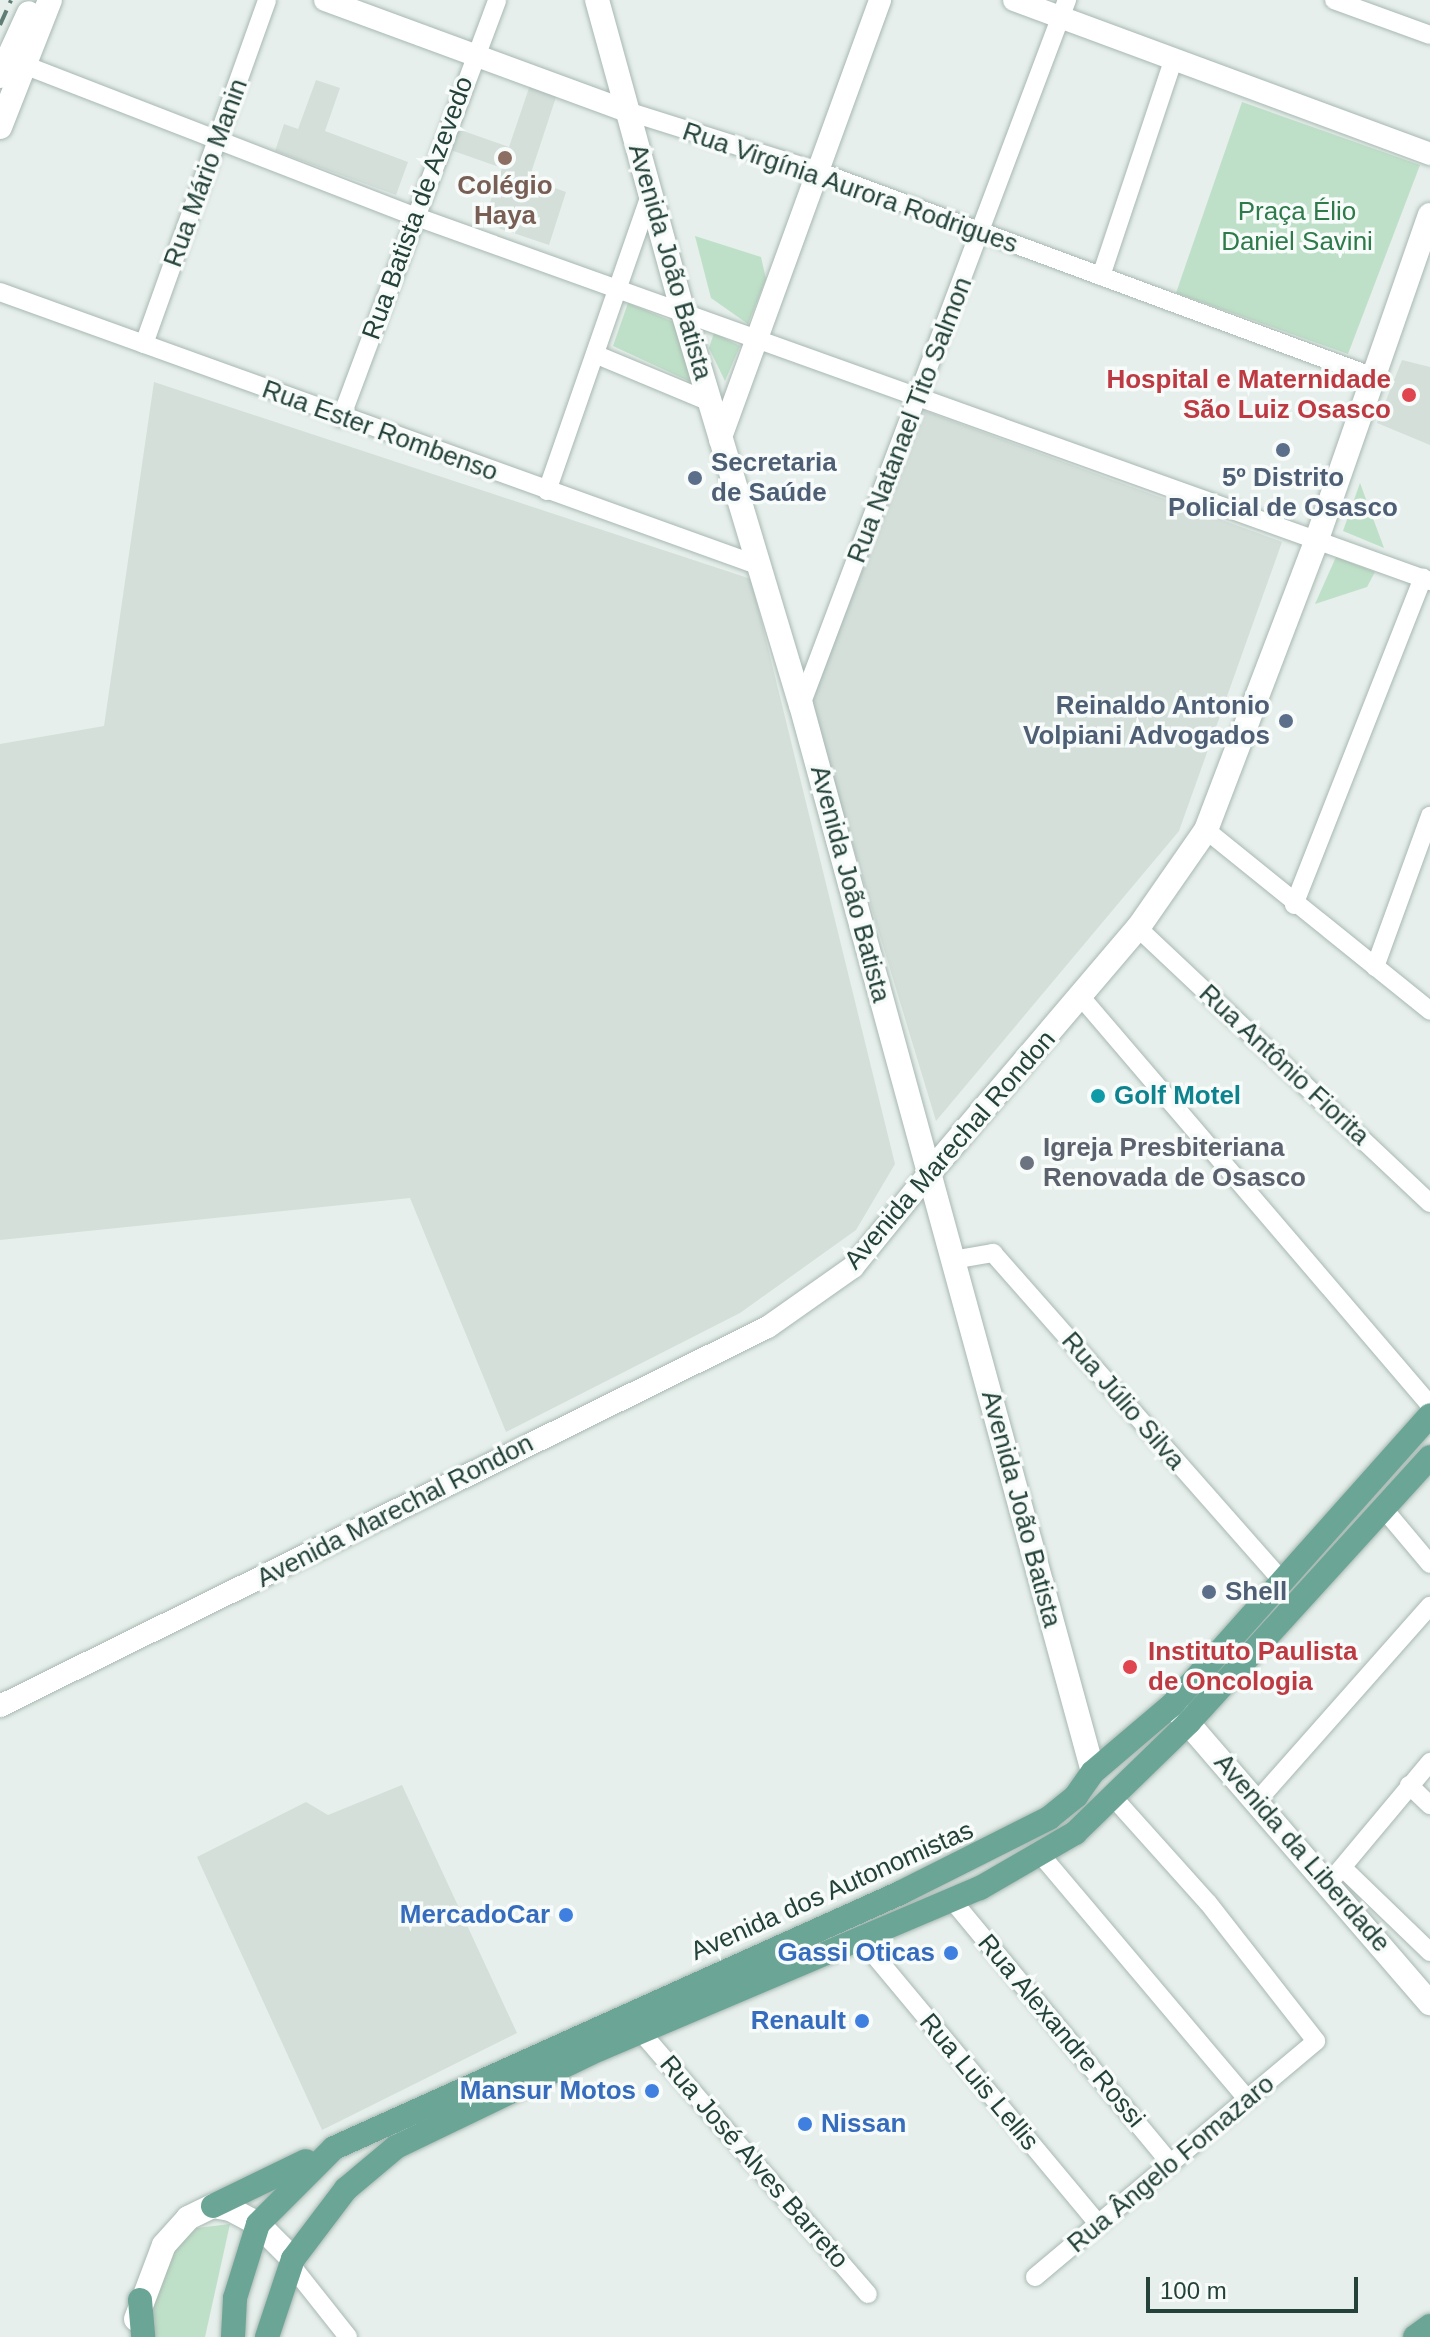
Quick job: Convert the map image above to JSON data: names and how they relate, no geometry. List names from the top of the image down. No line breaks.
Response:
{"streets":{"main road":["Avenida João Batista","Avenida Marechal Rondon","Avenida da Liberdade","Avenida dos Autonomistas"],"street":["Rua Mário Manin","Rua Virgínia Aurora Rodrigues","Rua Batista de Azevedo","Rua Natanael Tito Salmon","Rua Ester Rombenso","Rua Antônio Fiorita","Rua Júlio Silva","Rua Alexandre Rossi","Rua Luis Lellis","Rua José Alves Barreto","Rua Ângelo Fomazaro"]},"crossings":[["Rua Mário Manin","Rua Ester Rombenso"],["Rua Virgínia Aurora Rodrigues","Rua Batista de Azevedo"],["Rua Virgínia Aurora Rodrigues","Avenida João Batista"],["Rua Virgínia Aurora Rodrigues","Rua Natanael Tito Salmon"],["Rua Virgínia Aurora Rodrigues","Avenida Marechal Rondon"],["Rua Batista de Azevedo","Rua Ester Rombenso"],["Avenida João Batista","Rua Natanael Tito Salmon"],["Avenida João Batista","Rua Ester Rombenso"],["Avenida João Batista","Avenida Marechal Rondon"],["Avenida João Batista","Rua Júlio Silva"],["Avenida João Batista","Avenida dos Autonomistas"],["Rua Antônio Fiorita","Avenida Marechal Rondon"],["Rua Júlio Silva","Avenida dos Autonomistas"],["Avenida da Liberdade","Avenida dos Autonomistas"],["Avenida dos Autonomistas","Rua Alexandre Rossi"],["Avenida dos Autonomistas","Rua Luis Lellis"],["Avenida dos Autonomistas","Rua José Alves Barreto"],["Avenida dos Autonomistas","Rua Ângelo Fomazaro"],["Rua Alexandre Rossi","Rua Ângelo Fomazaro"],["Rua Luis Lellis","Rua Ângelo Fomazaro"]],"parks":["Praça Élio Daniel Savini"],"places":["Colégio Haya","Hospital e Maternidade São Luiz Osasco","5º Distrito Policial de Osasco","Secretaria de Saúde","Reinaldo Antonio Volpiani Advogados","Golf Motel","Igreja Presbiteriana Renovada de Osasco","Shell","Instituto Paulista de Oncologia","MercadoCar","Gassi Oticas","Renault","Mansur Motos","Nissan"],"scale_bar":"100 m"}
